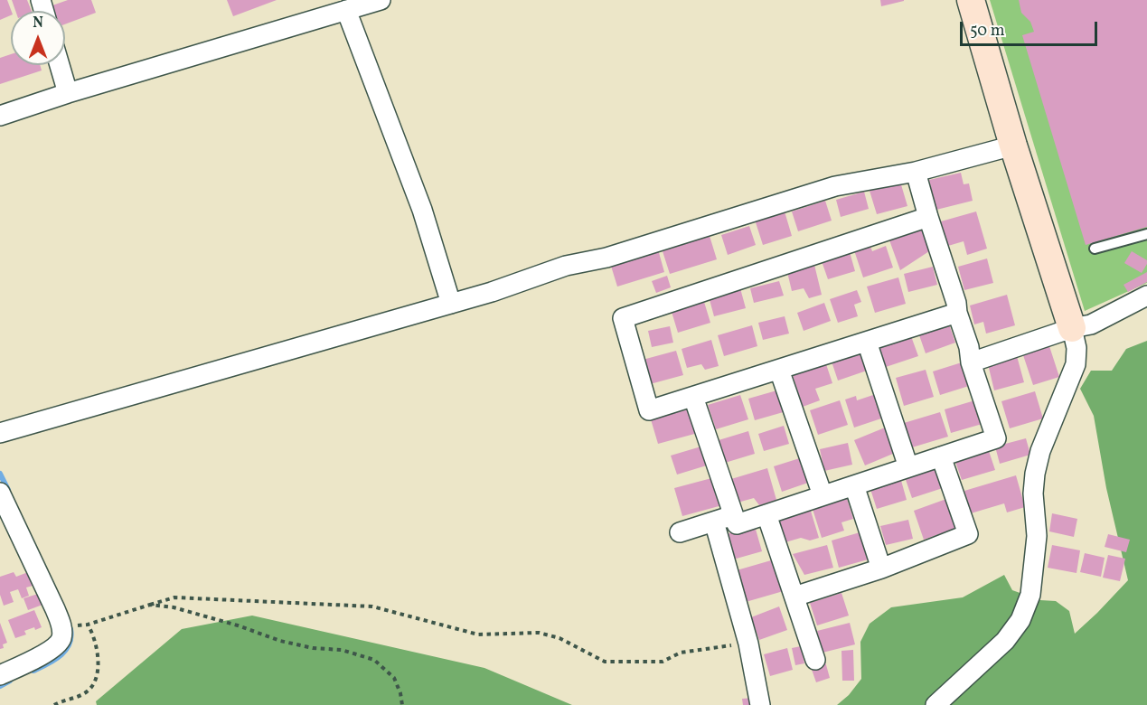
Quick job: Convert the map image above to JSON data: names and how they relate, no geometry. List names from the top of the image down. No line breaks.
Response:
{"scale_bar":"50 m","north":"top"}
